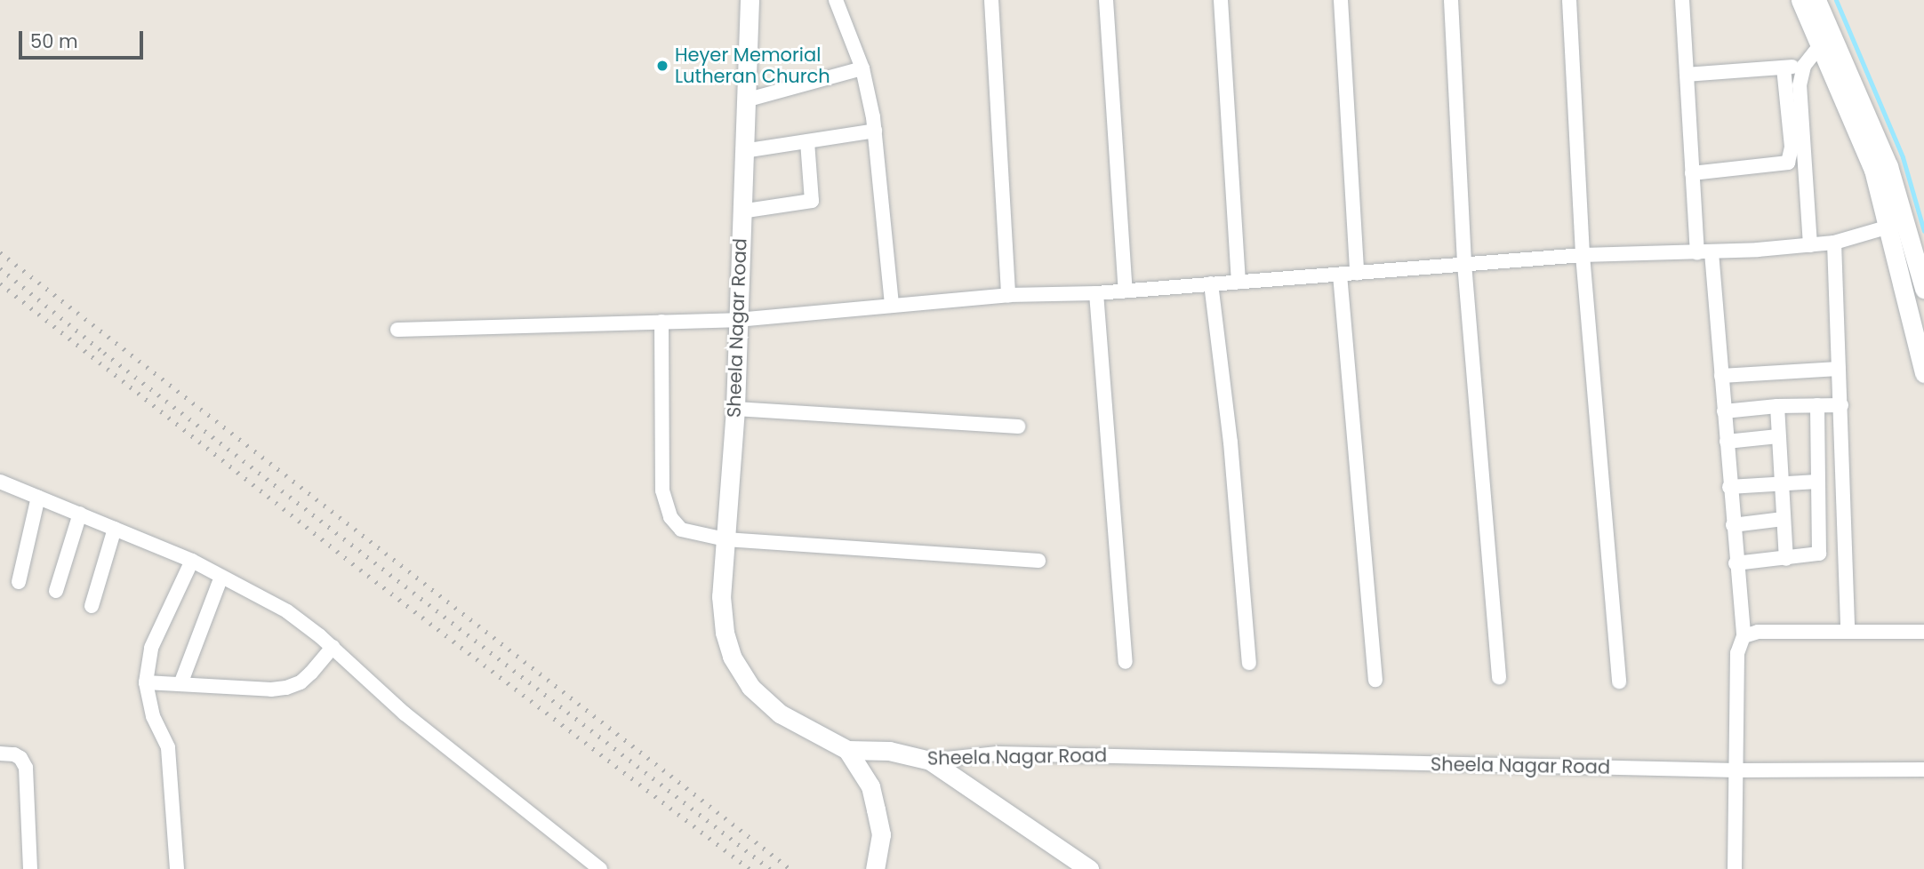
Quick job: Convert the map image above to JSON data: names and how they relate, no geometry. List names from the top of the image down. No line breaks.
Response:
{"streets":{"street":["Sheela Nagar Road"]},"places":["Heyer Memorial Lutheran Church"],"scale_bar":"50 m"}
